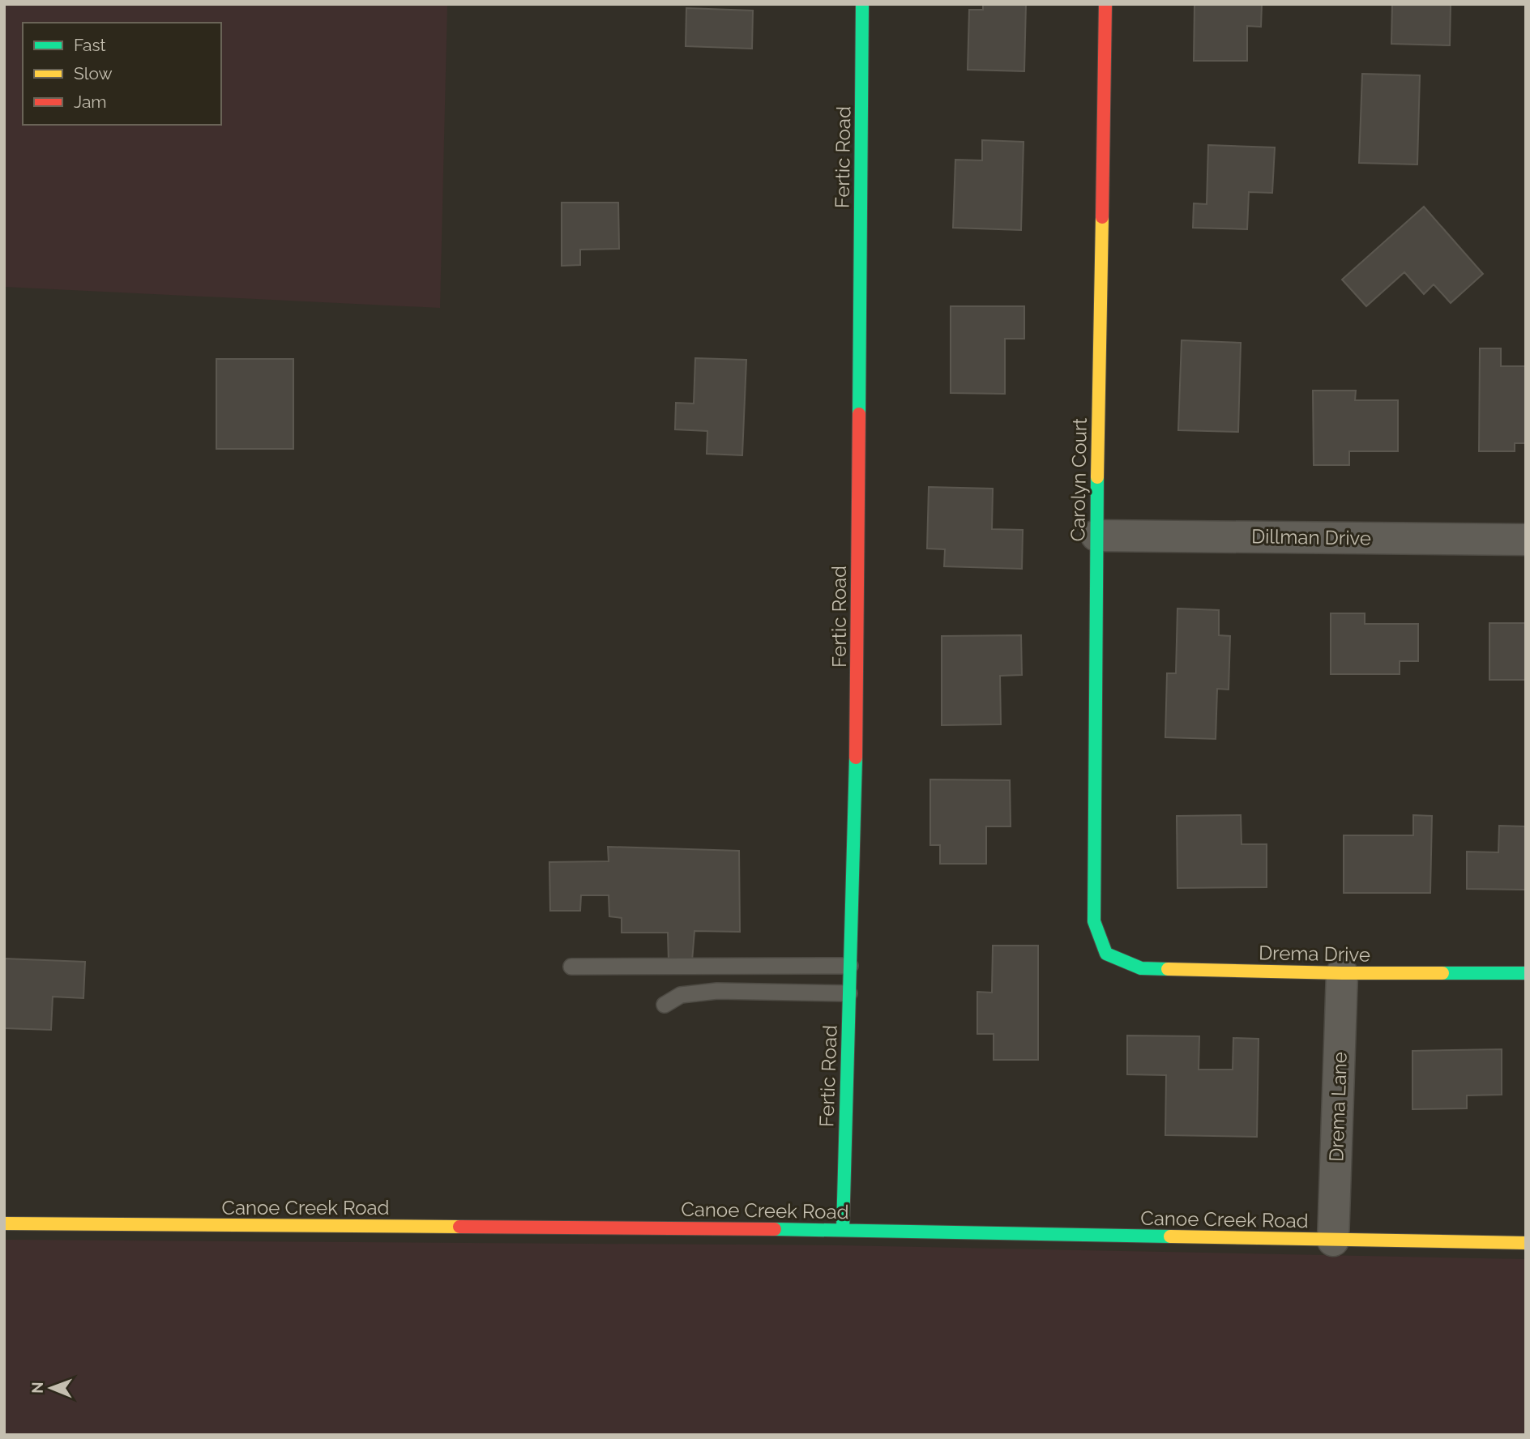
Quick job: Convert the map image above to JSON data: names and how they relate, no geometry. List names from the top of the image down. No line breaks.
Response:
{"streets":{"street":["Fertic Road","Carolyn Court","Dillman Drive","Drema Drive","Drema Lane","Canoe Creek Road"]},"crossings":[["Fertic Road","Canoe Creek Road"],["Carolyn Court","Dillman Drive"],["Carolyn Court","Drema Drive"],["Drema Drive","Drema Lane"],["Drema Lane","Canoe Creek Road"]],"legend":["Fast","Slow","Jam"],"north":"left"}
